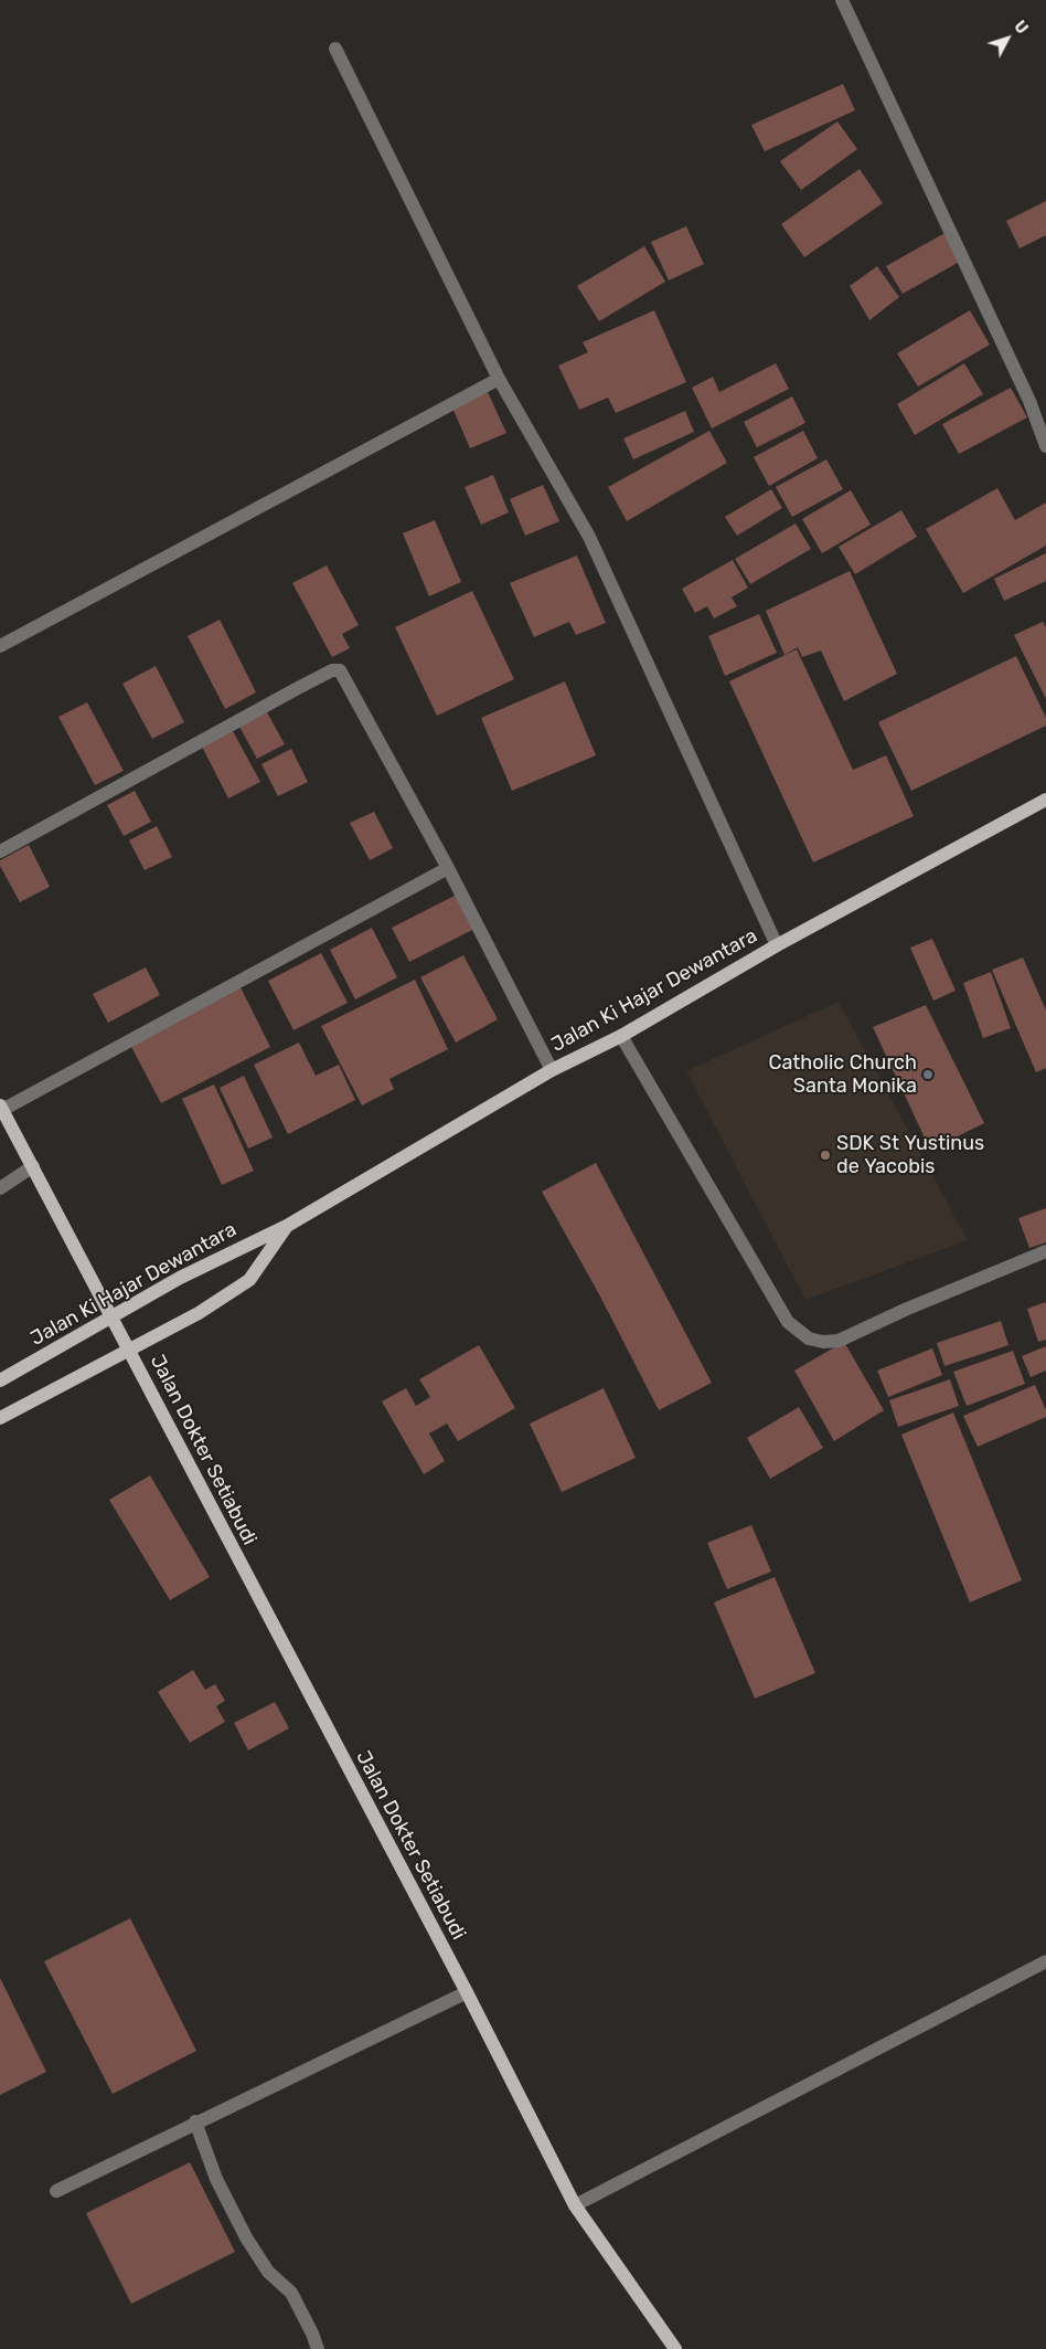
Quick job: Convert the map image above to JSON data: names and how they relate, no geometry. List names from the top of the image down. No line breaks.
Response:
{"streets":{"main road":["Jalan Ki Hajar Dewantara","Jalan Dokter Setiabudi"]},"crossings":[["Jalan Ki Hajar Dewantara","Jalan Dokter Setiabudi"]],"places":["Catholic Church Santa Monika","SDK St Yustinus de Yacobis"],"north":"top right"}
